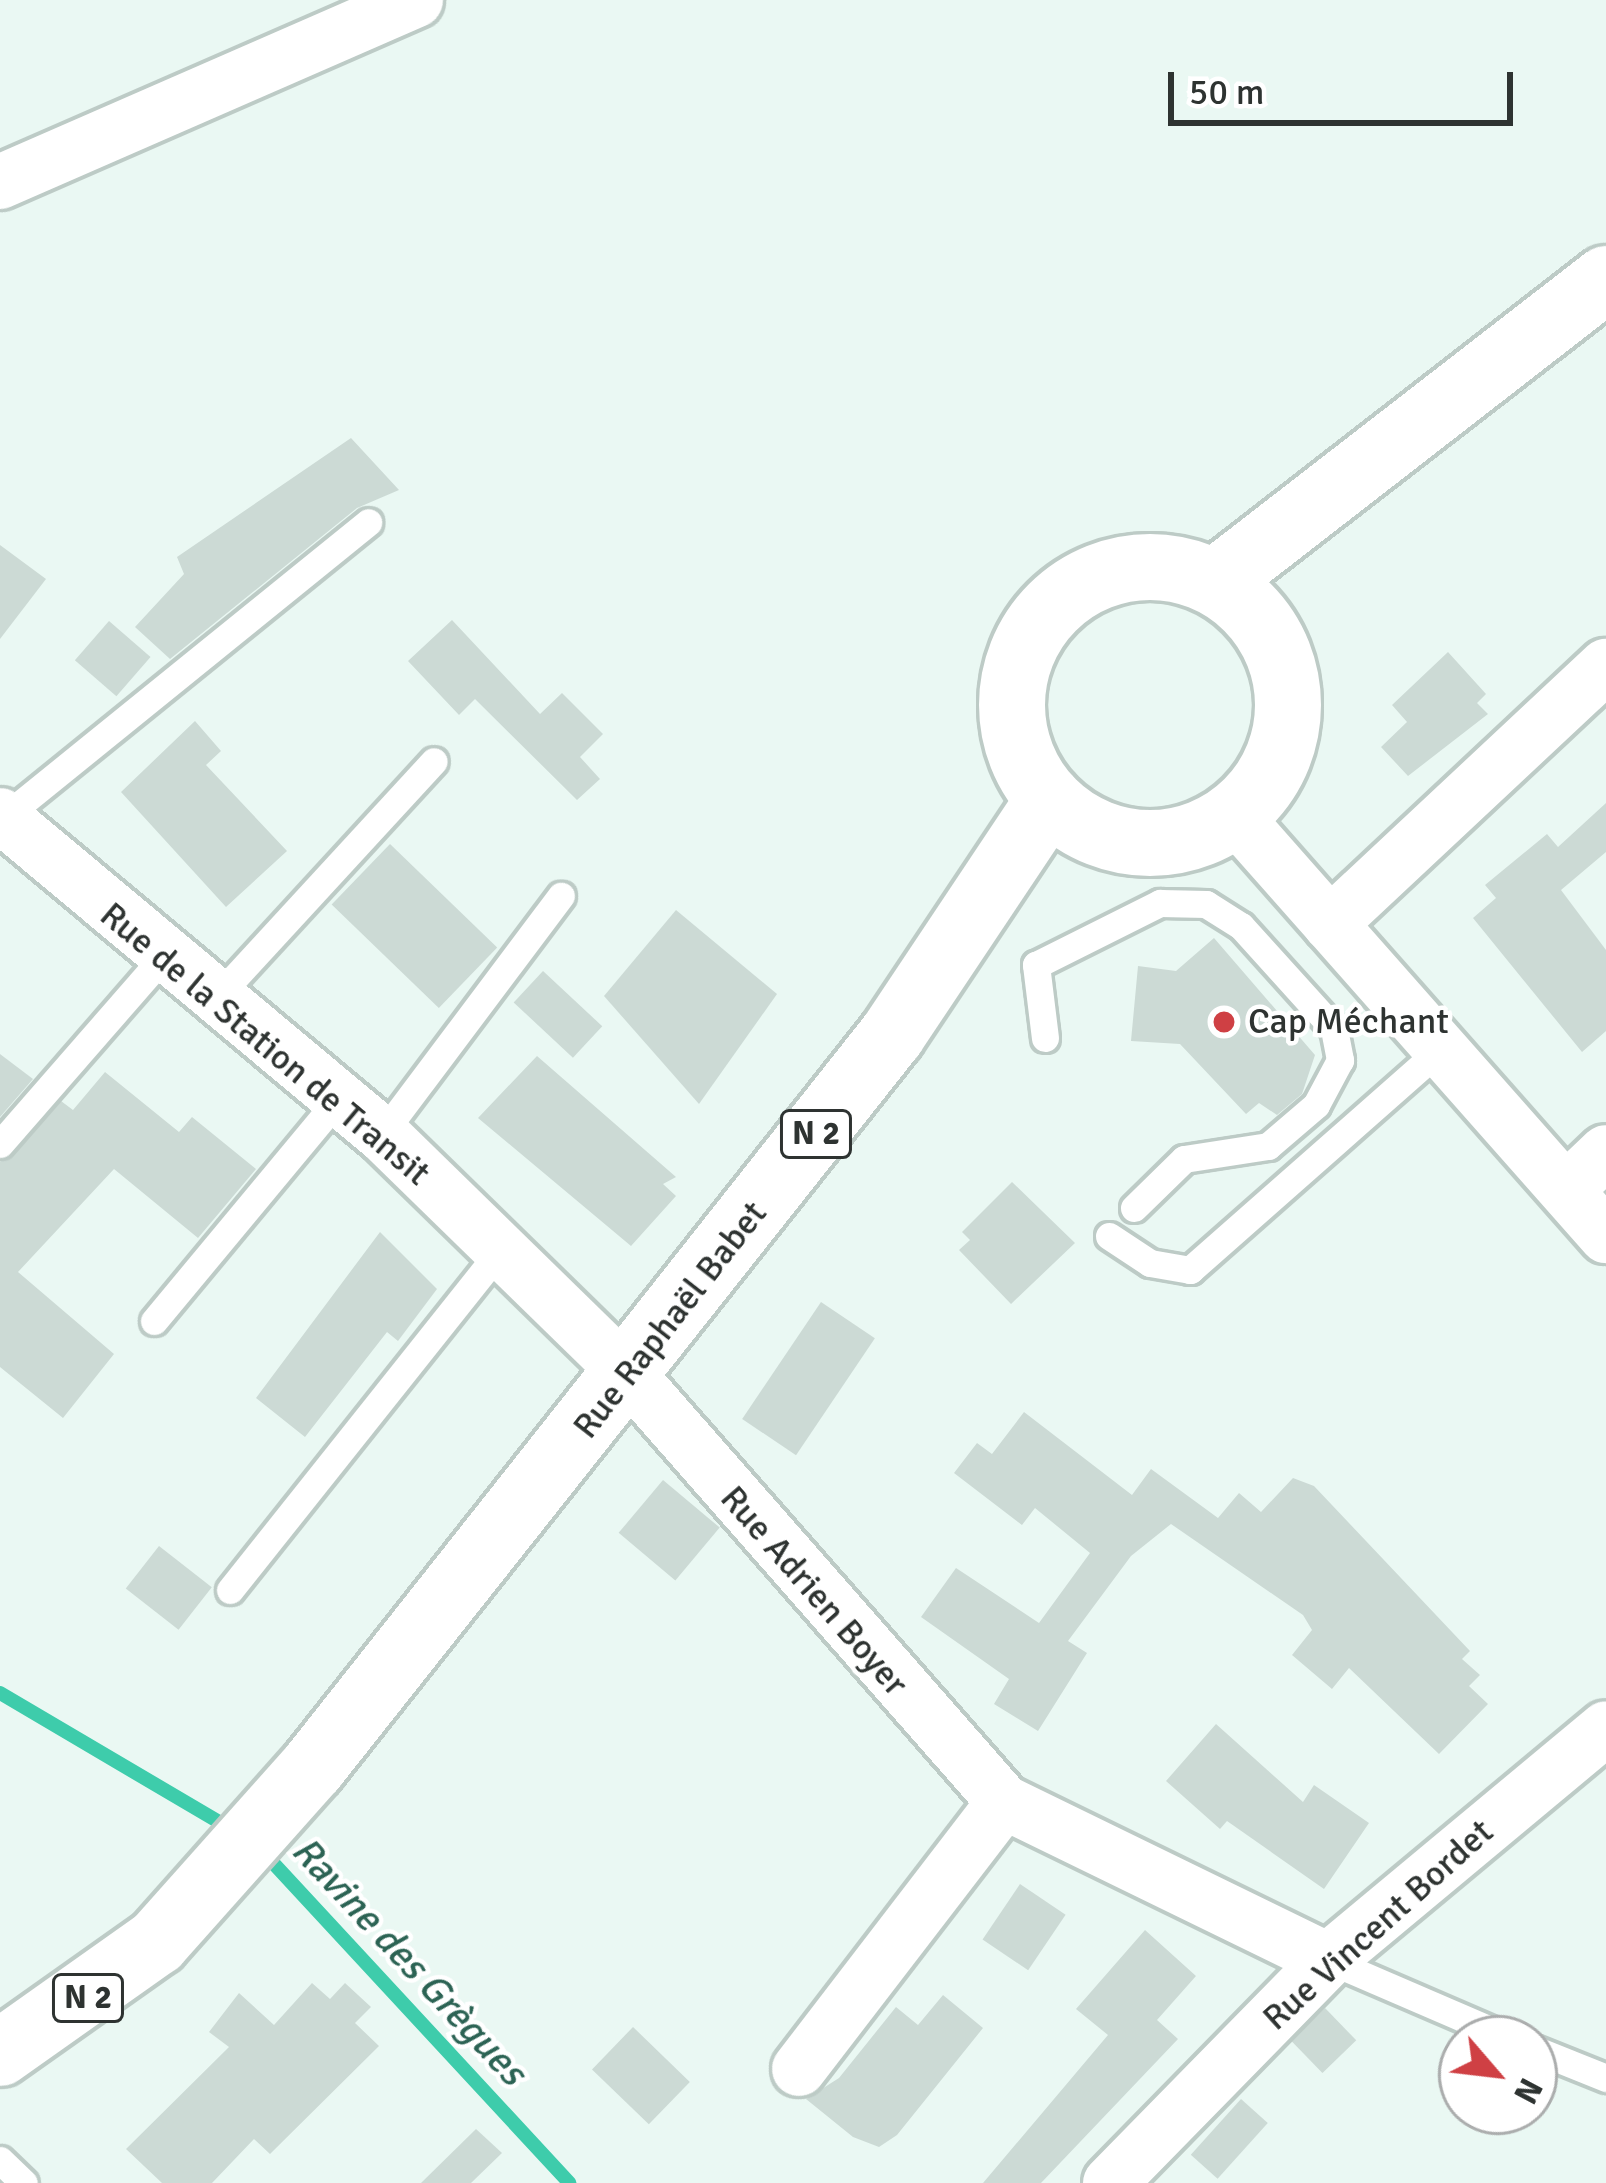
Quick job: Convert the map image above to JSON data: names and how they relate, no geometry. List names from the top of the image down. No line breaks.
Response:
{"streets":{"main road":["N 2","Rue Raphaël Babet"],"street":["Rue de la Station de Transit","Rue Adrien Boyer","Rue Vincent Bordet"]},"crossings":[["Rue de la Station de Transit","Rue Raphaël Babet"],["Rue de la Station de Transit","Rue Adrien Boyer"],["Rue Raphaël Babet","Rue Adrien Boyer"],["Rue Adrien Boyer","Rue Vincent Bordet"]],"water":["Ravine des Grègues"],"places":["Cap Méchant"],"scale_bar":"50 m","north":"bottom right"}
